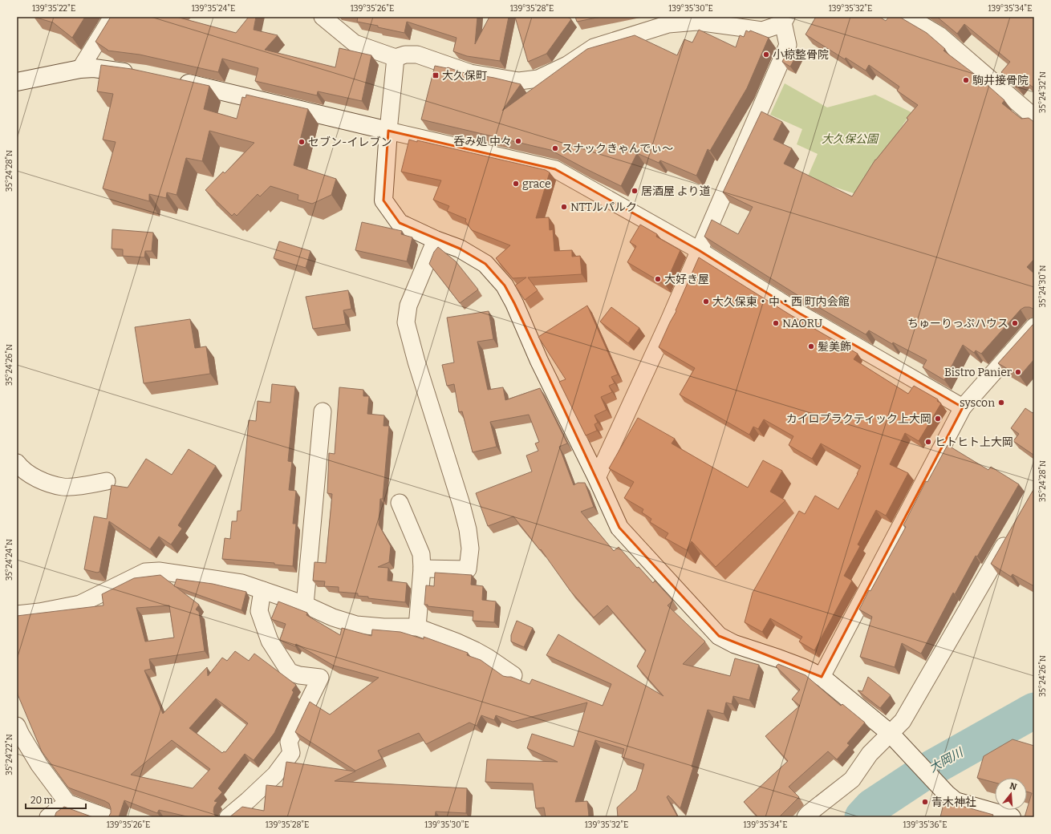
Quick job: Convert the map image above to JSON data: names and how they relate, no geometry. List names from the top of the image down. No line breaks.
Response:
{"water":["大岡川"],"parks":["大久保公園"],"places":{"other":["小椋整骨院","駒井接骨院","呑み処 中々","セブン-イレブン","スナックきゃんでぃ〜","grace","居酒屋 より道","NTTルパルク","大好き屋","大久保東・中・西 町内会館","NAORU","ちゅーりっぷハウス","髪美飾","Bistro Panier","syscon","カイロプラクティック上大岡","ヒトヒト上大岡","青木神社"],"transit":["大久保町"]},"scale_bar":"20 m","north":"top","coordinates":["139°35'22\"E","139°35'24\"E","139°35'26\"E","139°35'28\"E","139°35'30\"E","139°35'32\"E","139°35'34\"E","35°24'32\"N","35°24'28\"N","35°24'30\"N","35°24'26\"N","35°24'24\"N","35°24'22\"N","139°35'36\"E"]}
